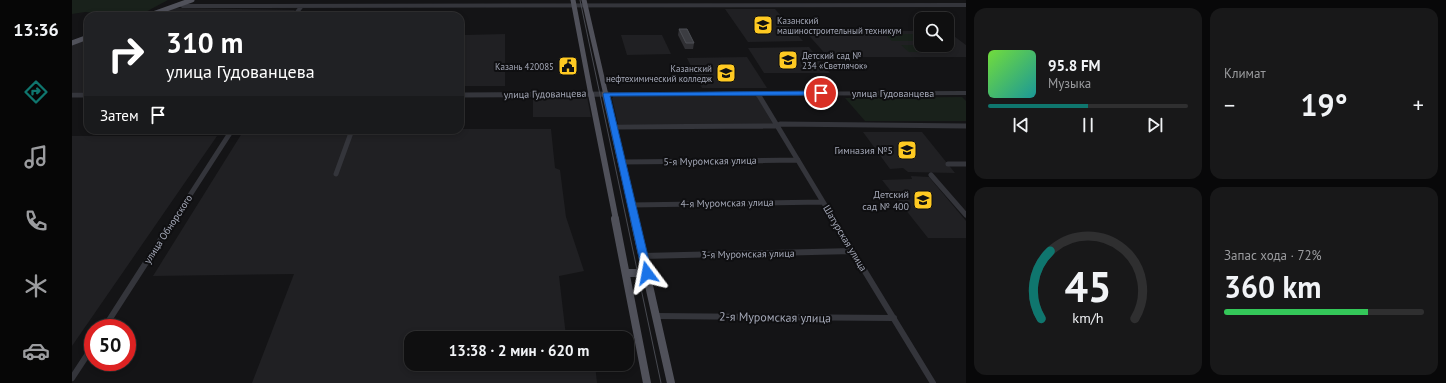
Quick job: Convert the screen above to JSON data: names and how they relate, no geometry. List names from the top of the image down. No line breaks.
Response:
{"streets":{"street":["улица Гудованцева","5-я Муромская улица","4-я Муромская улица","улица Обнорского","Шатурская улица","3-я Муромская улица","2-я Муромская улица"]},"crossings":[["улица Гудованцева","Шатурская улица"],["5-я Муромская улица","Шатурская улица"],["4-я Муромская улица","Шатурская улица"],["Шатурская улица","3-я Муромская улица"],["Шатурская улица","2-я Муромская улица"]],"places":{"school or university":["Казанский машиностроительный техникум","Детский сад № 234 «Светлячок»","Казанский нефтехимический колледж","Гимназия №5","Детский сад № 400"],"public building":["Казань 420085"]},"page":{"tabs":"13:36","tile":["Климат",["Запас хода · 72%","360 km"]],"turn":["310 m","улица Гудованцева"],"song":["95.8 FM","Музыка"],"heat":["−","19°","+"],"then":"Затем","limit":"50","trip":"13:38 · 2 мин · 620 m","gauge":["45","km/h"]}}
